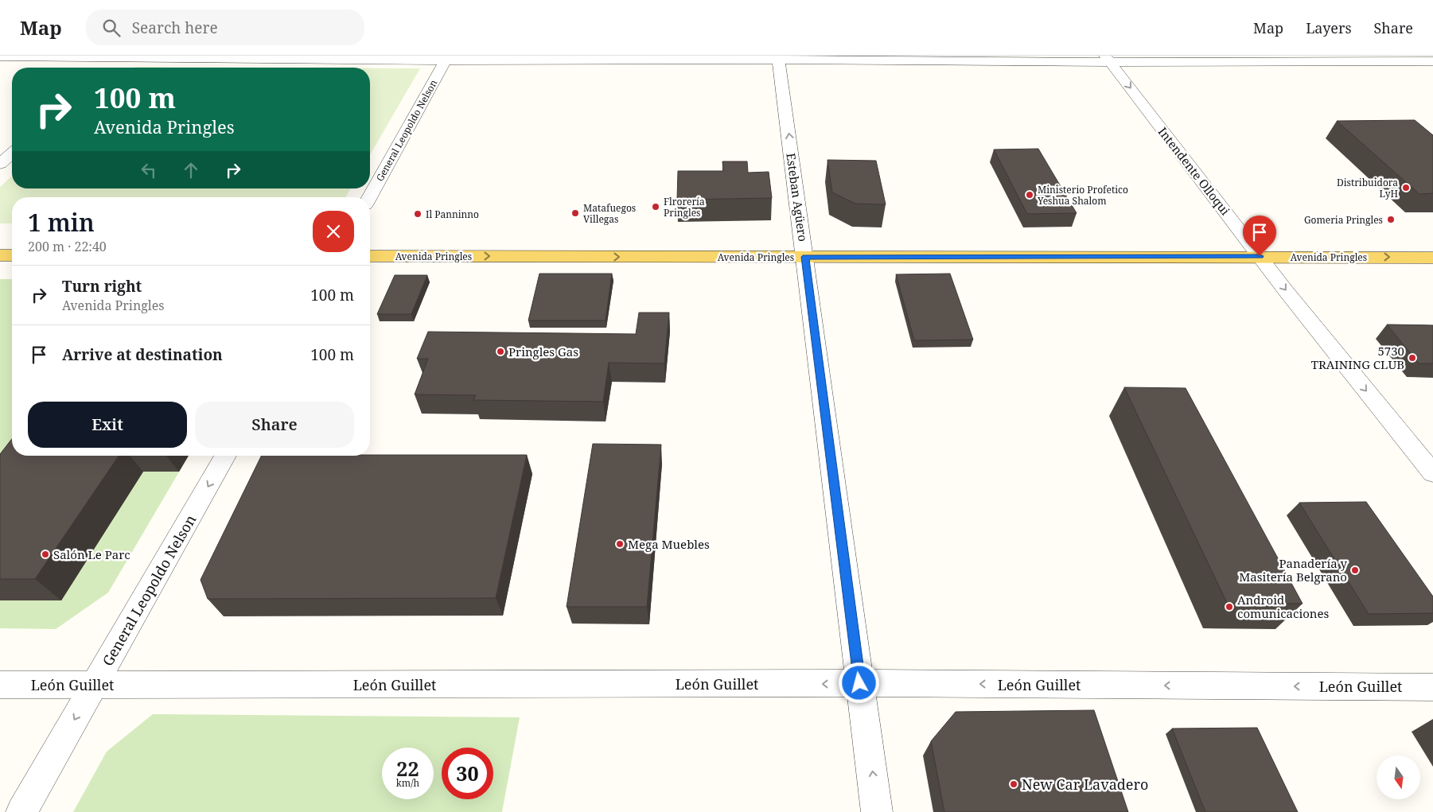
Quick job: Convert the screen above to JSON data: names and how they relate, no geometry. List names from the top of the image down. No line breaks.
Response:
{"streets":{"main road":["Avenida Pringles"],"street":["General Leopoldo Nelson","Intendente Olloqui","Esteban Agüero","León Guillet"]},"crossings":[["General Leopoldo Nelson","León Guillet"],["Intendente Olloqui","Avenida Pringles"],["Esteban Agüero","Avenida Pringles"],["Esteban Agüero","León Guillet"]],"one_way":["General Leopoldo Nelson","Intendente Olloqui","Esteban Agüero","Avenida Pringles","León Guillet"],"places":["Distribuidora LyH","Ministerio Profetico Yeshua Shalom","Flrorería Pringles","Matafuegos Villegas","Il Panninno","Gomeria Pringles","Pringles Gas","5730 TRAINING CLUB","Mega Muebles","Salón Le Parc","Panadería y Masitería Belgrano","Android comunicaciones","New Car Lavadero"],"north":"bottom","page":{"header":"Map","search":"Search here","nav":["Map","Layers","Share"],"turn":["100 m","Avenida Pringles"],"heading":["1 min","200 m · 22:40"],"list":[{"name":"Turn right","note":"Avenida Pringles","value":"100 m"},{"name":"Arrive at destination","value":"100 m"}],"buttons":["Exit","Share"],"speed":"22 km/h","limit":"30"}}
